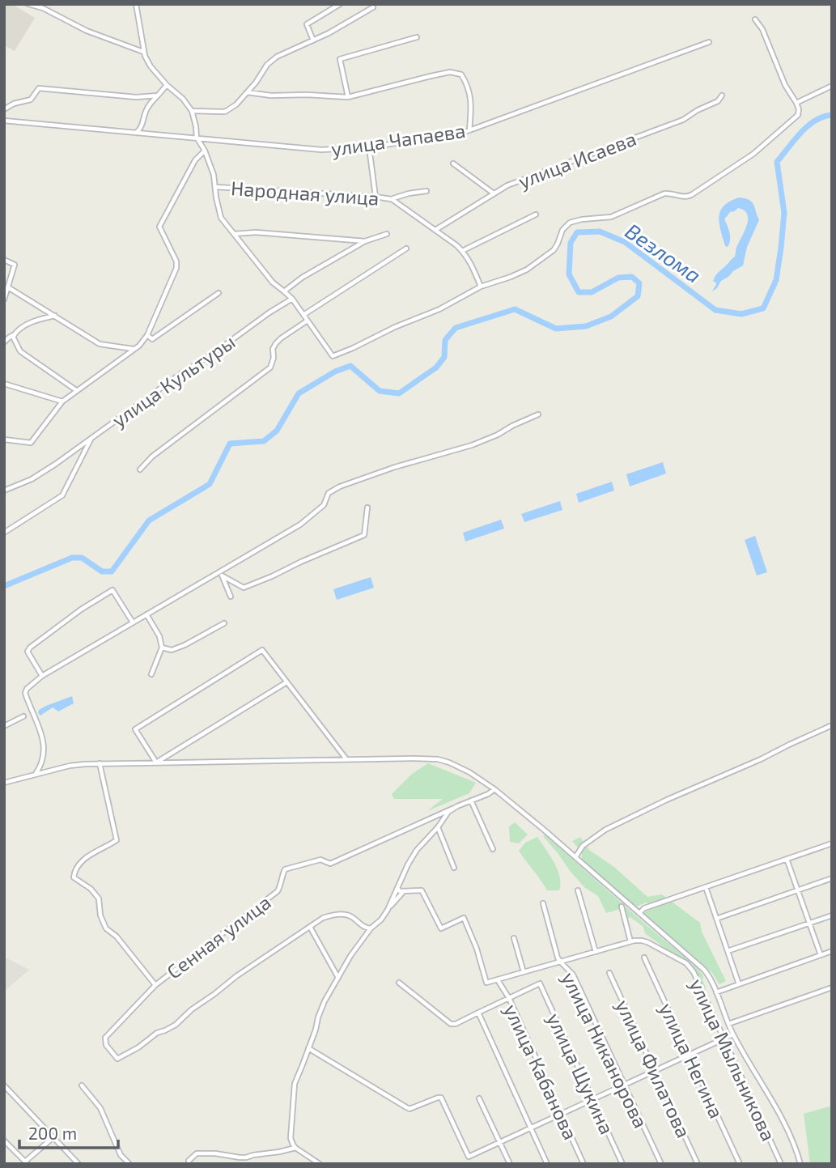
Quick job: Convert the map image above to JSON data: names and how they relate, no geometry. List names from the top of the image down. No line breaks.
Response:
{"streets":{"street":["улица Чапаева","улица Исаева","Народная улица","улица Культуры","Сенная улица","улица Никанорова","улица Мыльникова","улица Негина","улица Филатова","улица Кабанова","улица Щукина"]},"crossings":[["улица Кабанова","улица Щукина"]],"water":["Везлома"],"scale_bar":"200 m"}
